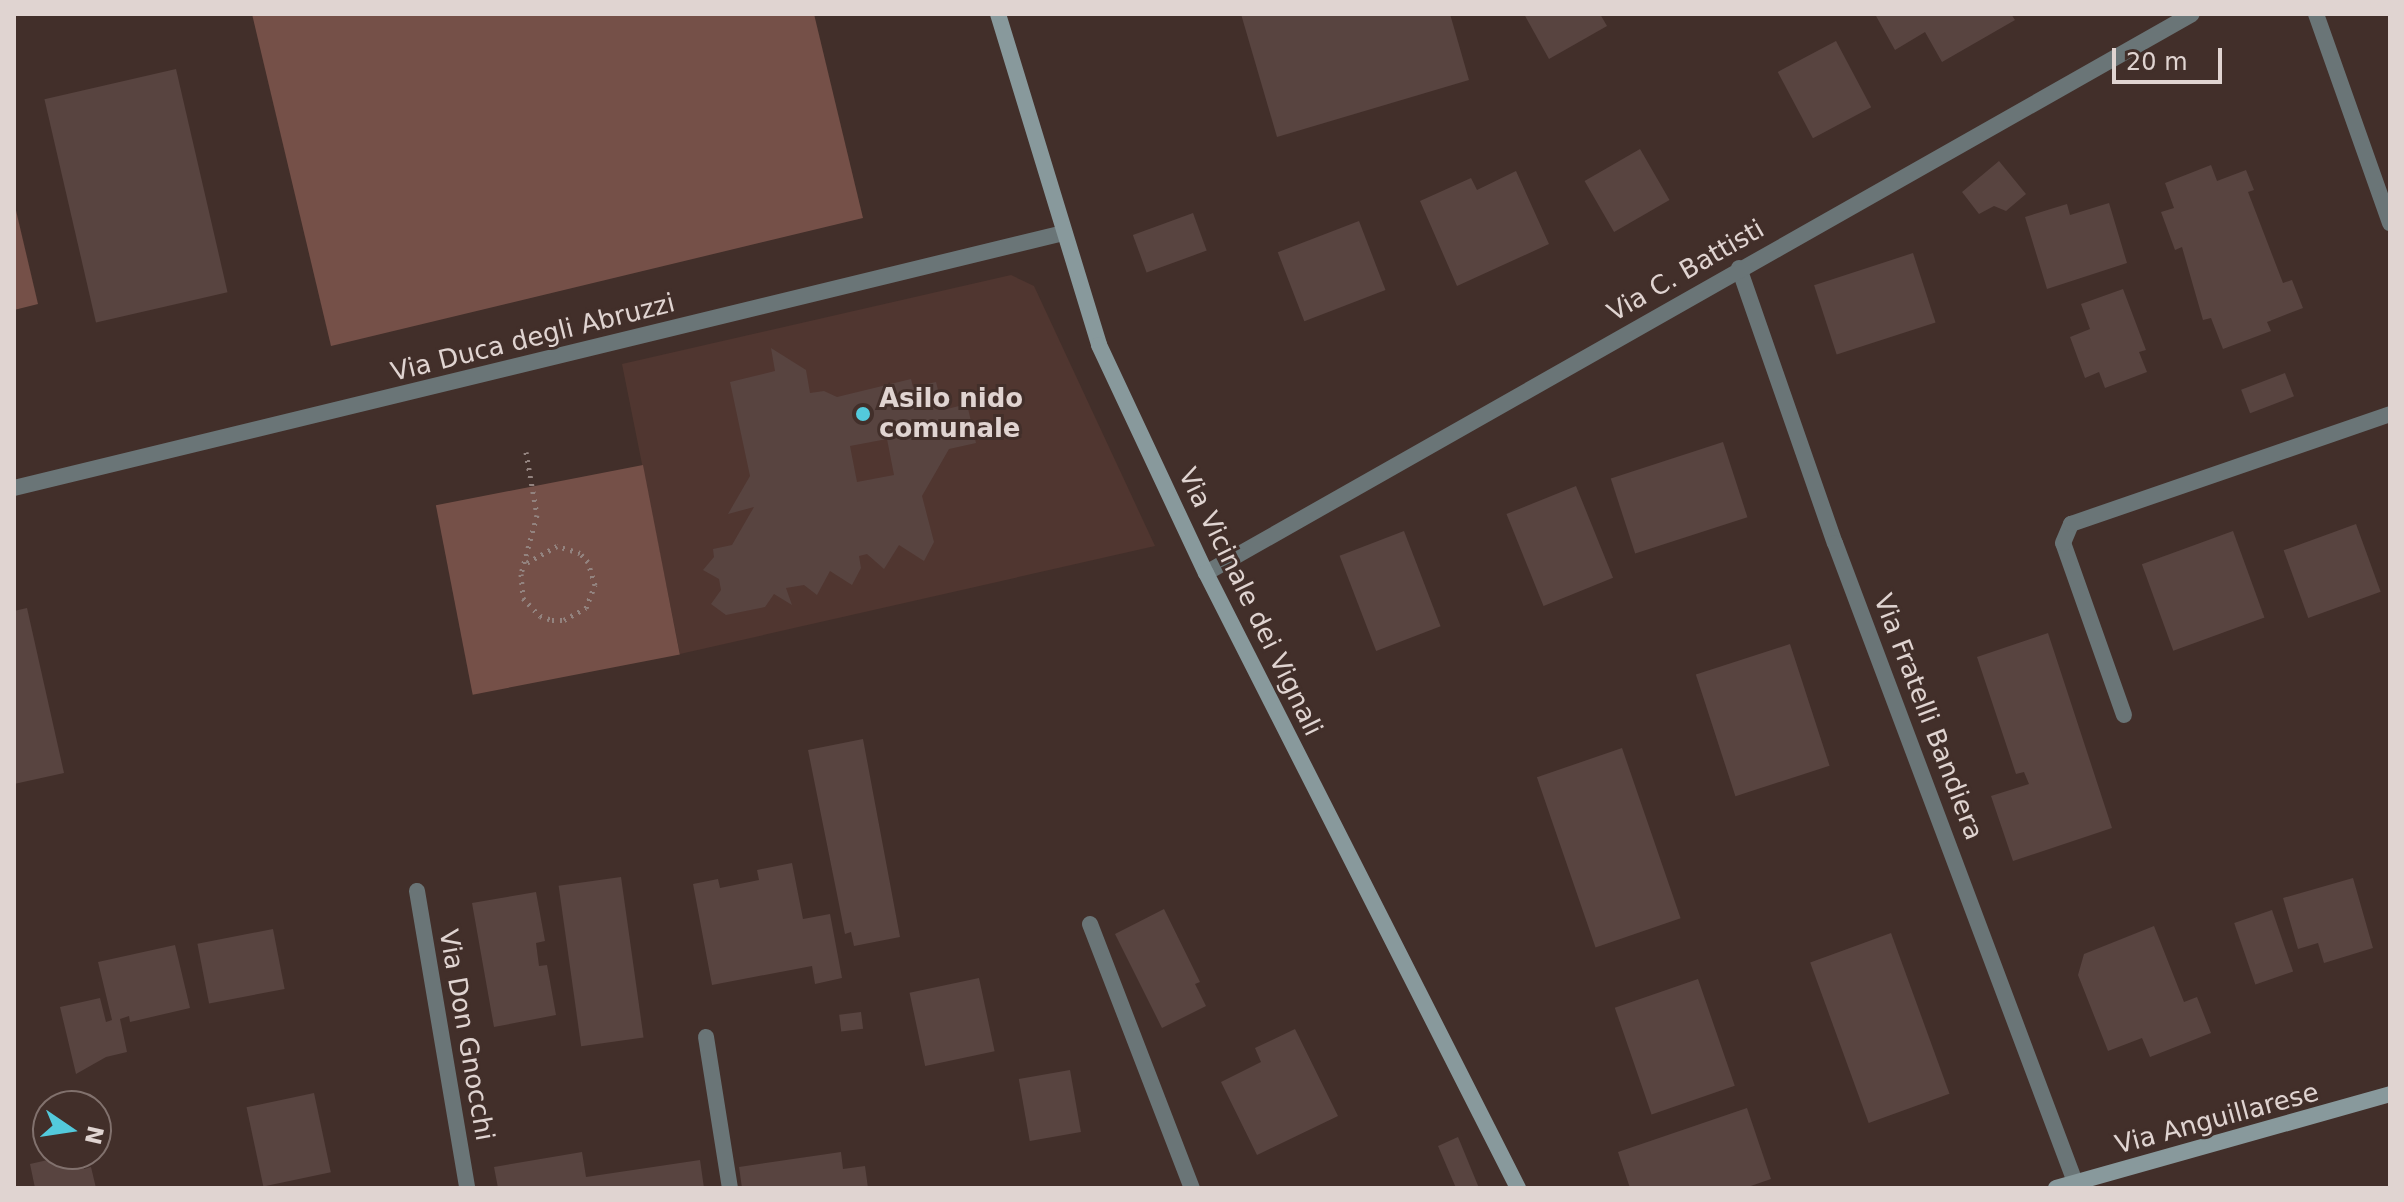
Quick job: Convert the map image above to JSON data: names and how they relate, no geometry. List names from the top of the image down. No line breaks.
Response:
{"streets":{"street":["Via C. Battisti","Via Duca degli Abruzzi","Via Vicinale dei Vignali","Via Fratelli Bandiera","Via Don Gnocchi","Via Anguillarese"]},"crossings":[["Via C. Battisti","Via Vicinale dei Vignali"],["Via C. Battisti","Via Fratelli Bandiera"],["Via Duca degli Abruzzi","Via Vicinale dei Vignali"],["Via Fratelli Bandiera","Via Anguillarese"]],"places":["Asilo nido comunale"],"scale_bar":"20 m","north":"right"}
